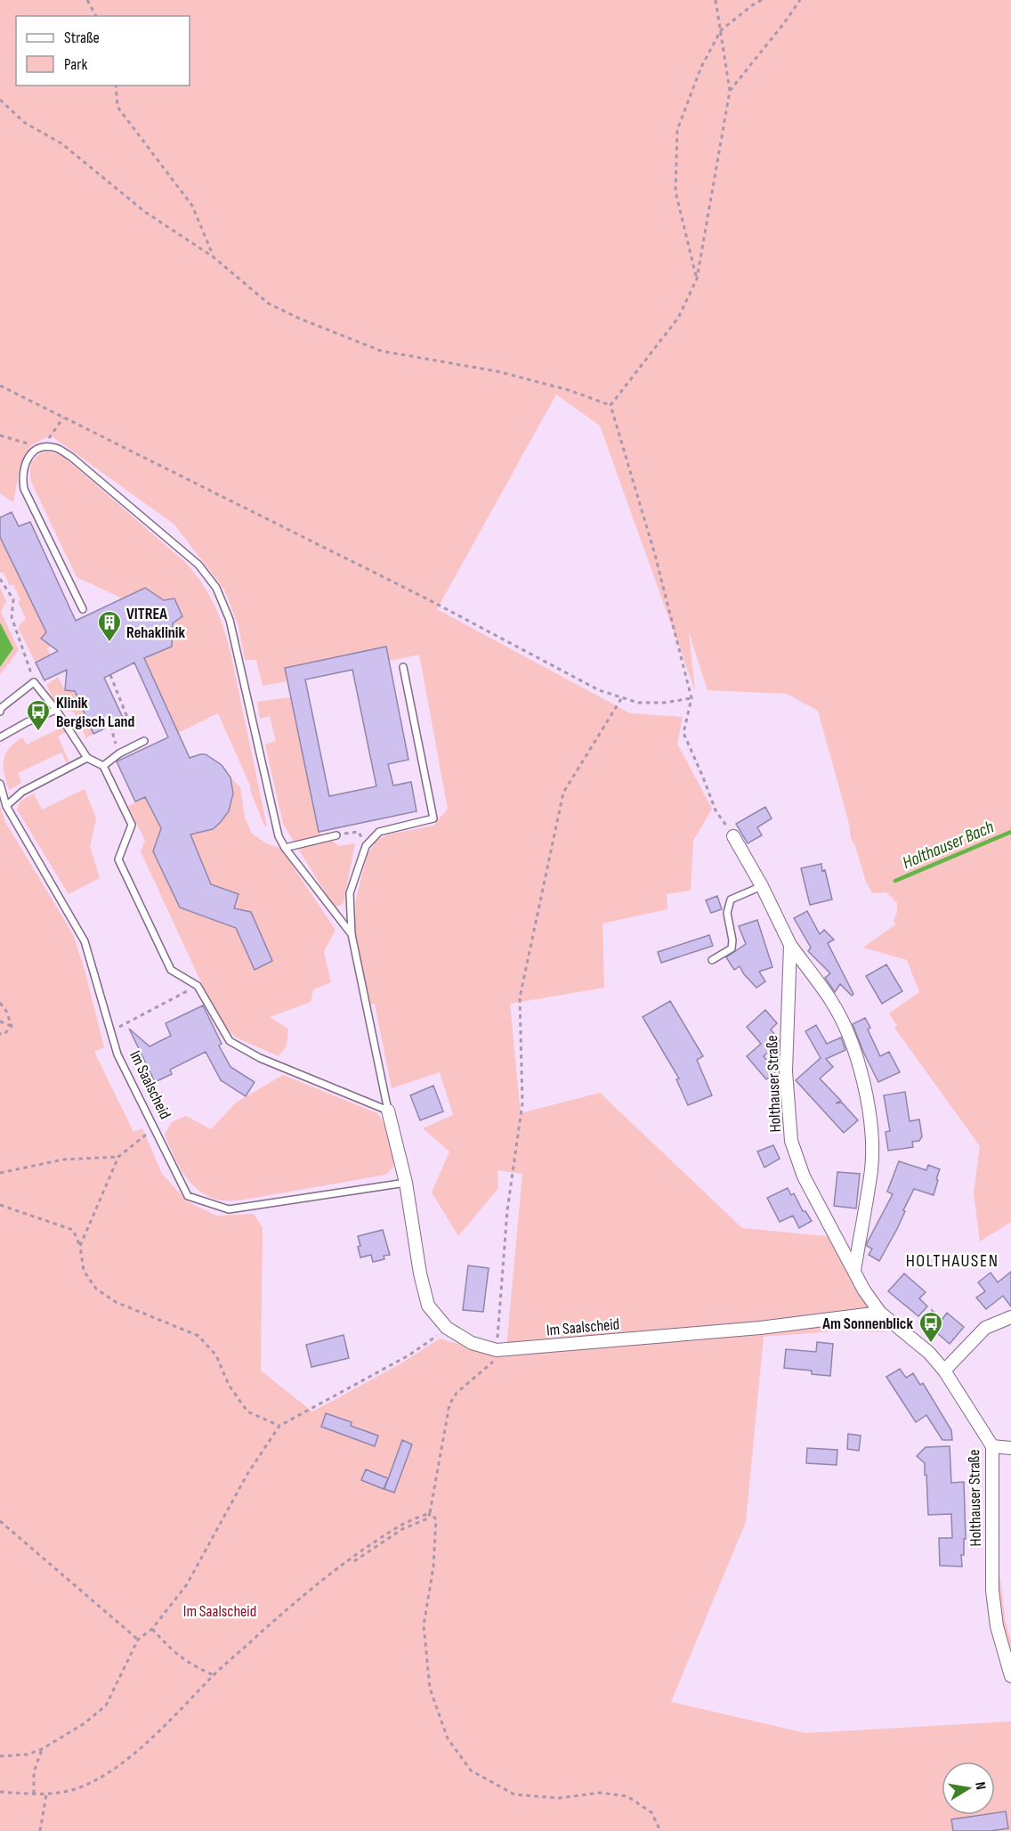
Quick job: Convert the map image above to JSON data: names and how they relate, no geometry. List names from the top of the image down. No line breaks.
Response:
{"streets":{"street":["Holthauser Straße","Im Saalscheid"]},"crossings":[["Holthauser Straße","Im Saalscheid"]],"districts":["HOLTHAUSEN"],"water":["Holthauser Bach"],"parks":["Im Saalscheid"],"places":{"building":["VITREA Rehaklinik"],"bus stop":["Klinik Bergisch Land","Am Sonnenblick"]},"legend":["Straße","Park"],"north":"right"}
